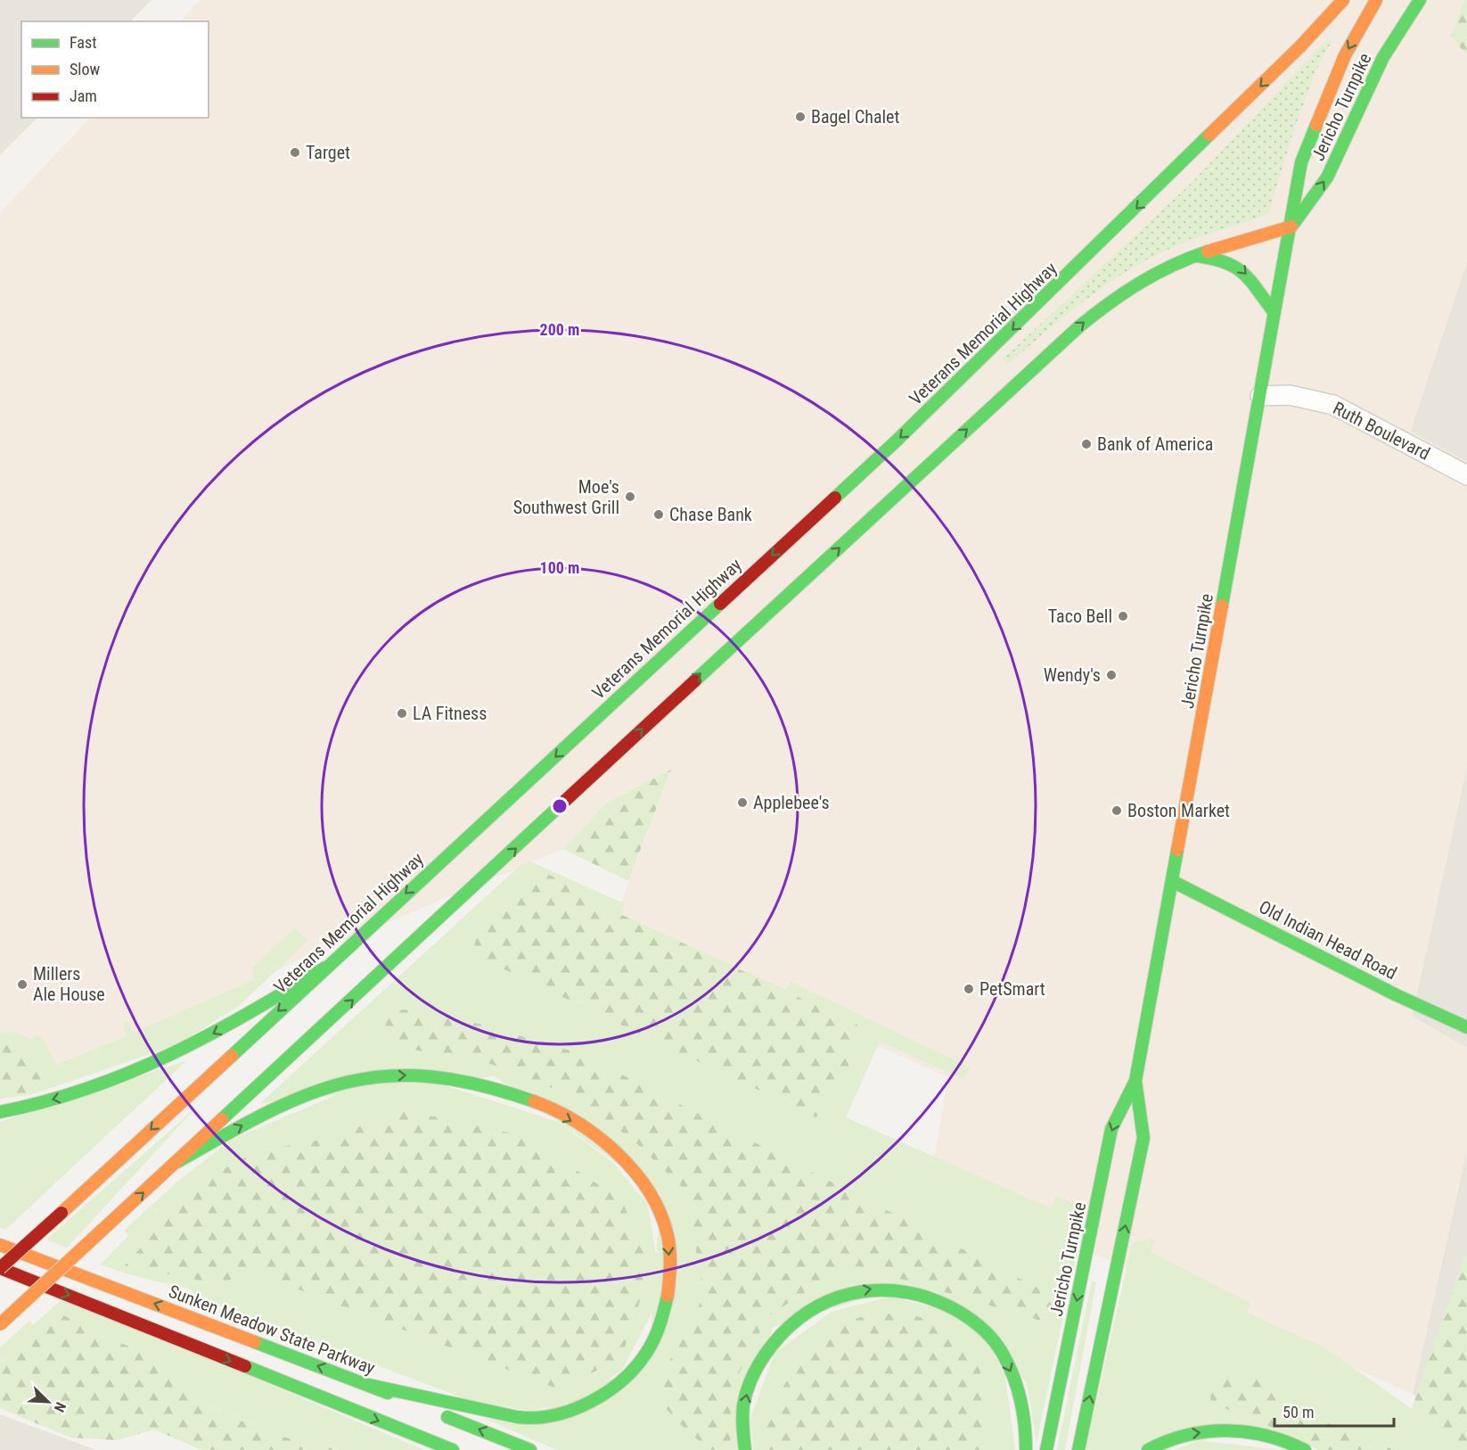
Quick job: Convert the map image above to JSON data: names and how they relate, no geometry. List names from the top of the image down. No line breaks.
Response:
{"streets":{"main road":["Jericho Turnpike","Veterans Memorial Highway","Old Indian Head Road","Sunken Meadow State Parkway"],"street":["Ruth Boulevard"]},"crossings":[["Jericho Turnpike","Ruth Boulevard"],["Jericho Turnpike","Old Indian Head Road"]],"places":["Bagel Chalet","Target","Bank of America","Moe's Southwest Grill","Chase Bank","Taco Bell","Wendy's","LA Fitness","Applebee's","Boston Market","Millers Ale House","PetSmart"],"legend":["Fast","Slow","Jam"],"scale_bar":"50 m","north":"bottom right","rings":["200 m","100 m"]}
